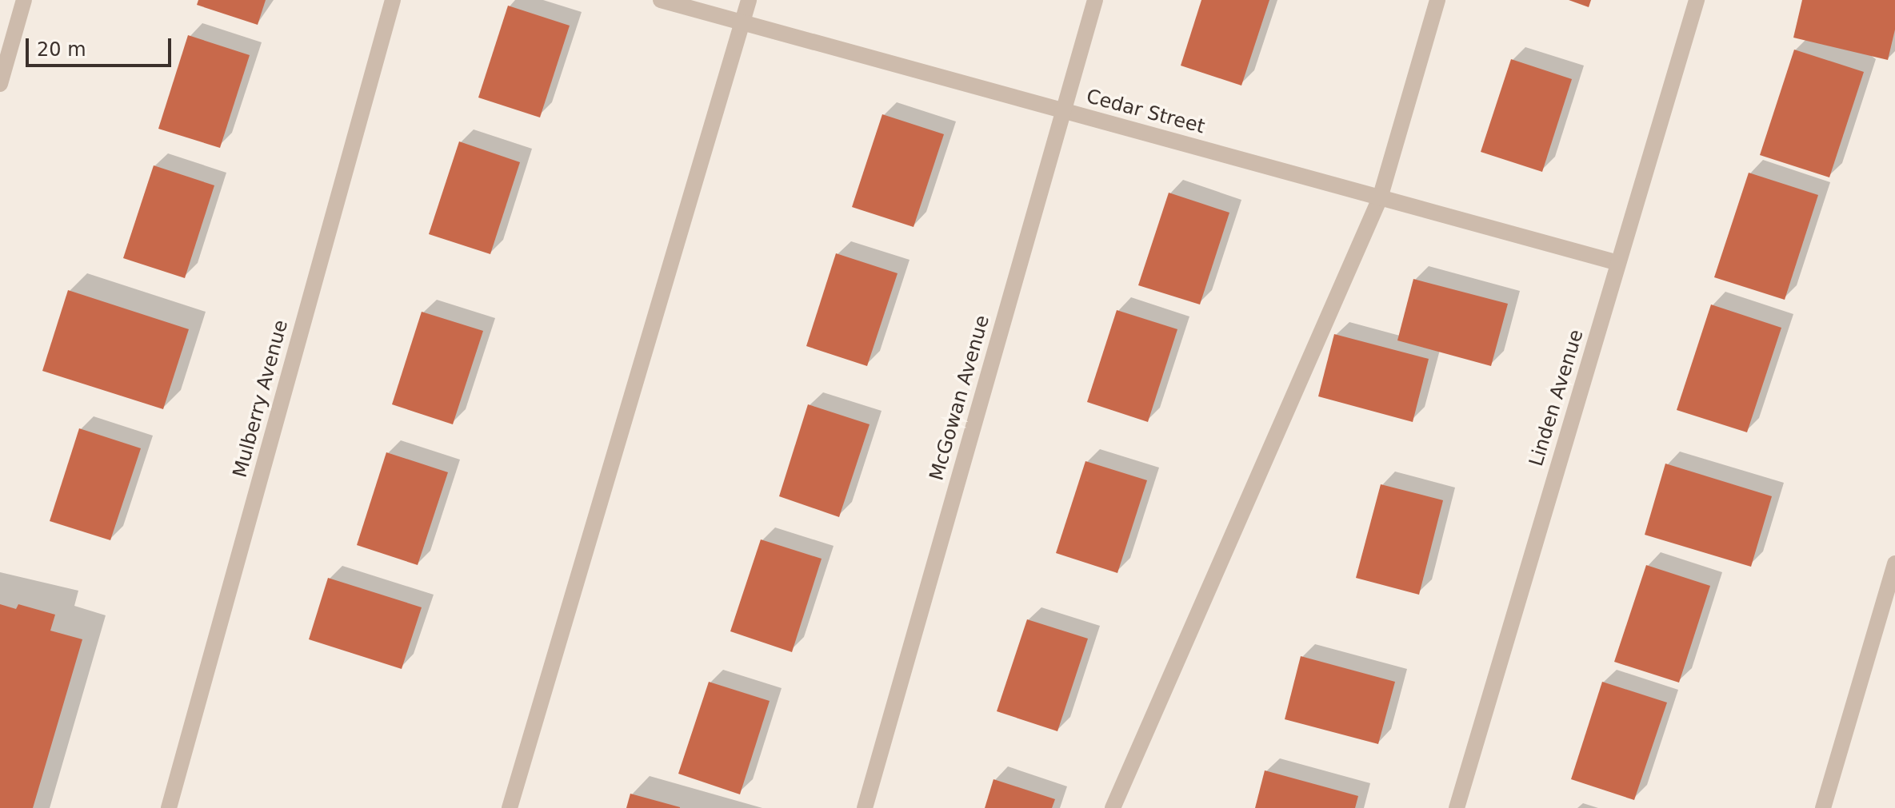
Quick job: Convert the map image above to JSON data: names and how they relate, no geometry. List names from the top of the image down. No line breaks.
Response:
{"streets":{"street":["Cedar Street","McGowan Avenue","Linden Avenue","Mulberry Avenue"]},"crossings":[["Cedar Street","McGowan Avenue"],["Cedar Street","Linden Avenue"]],"scale_bar":"20 m"}
